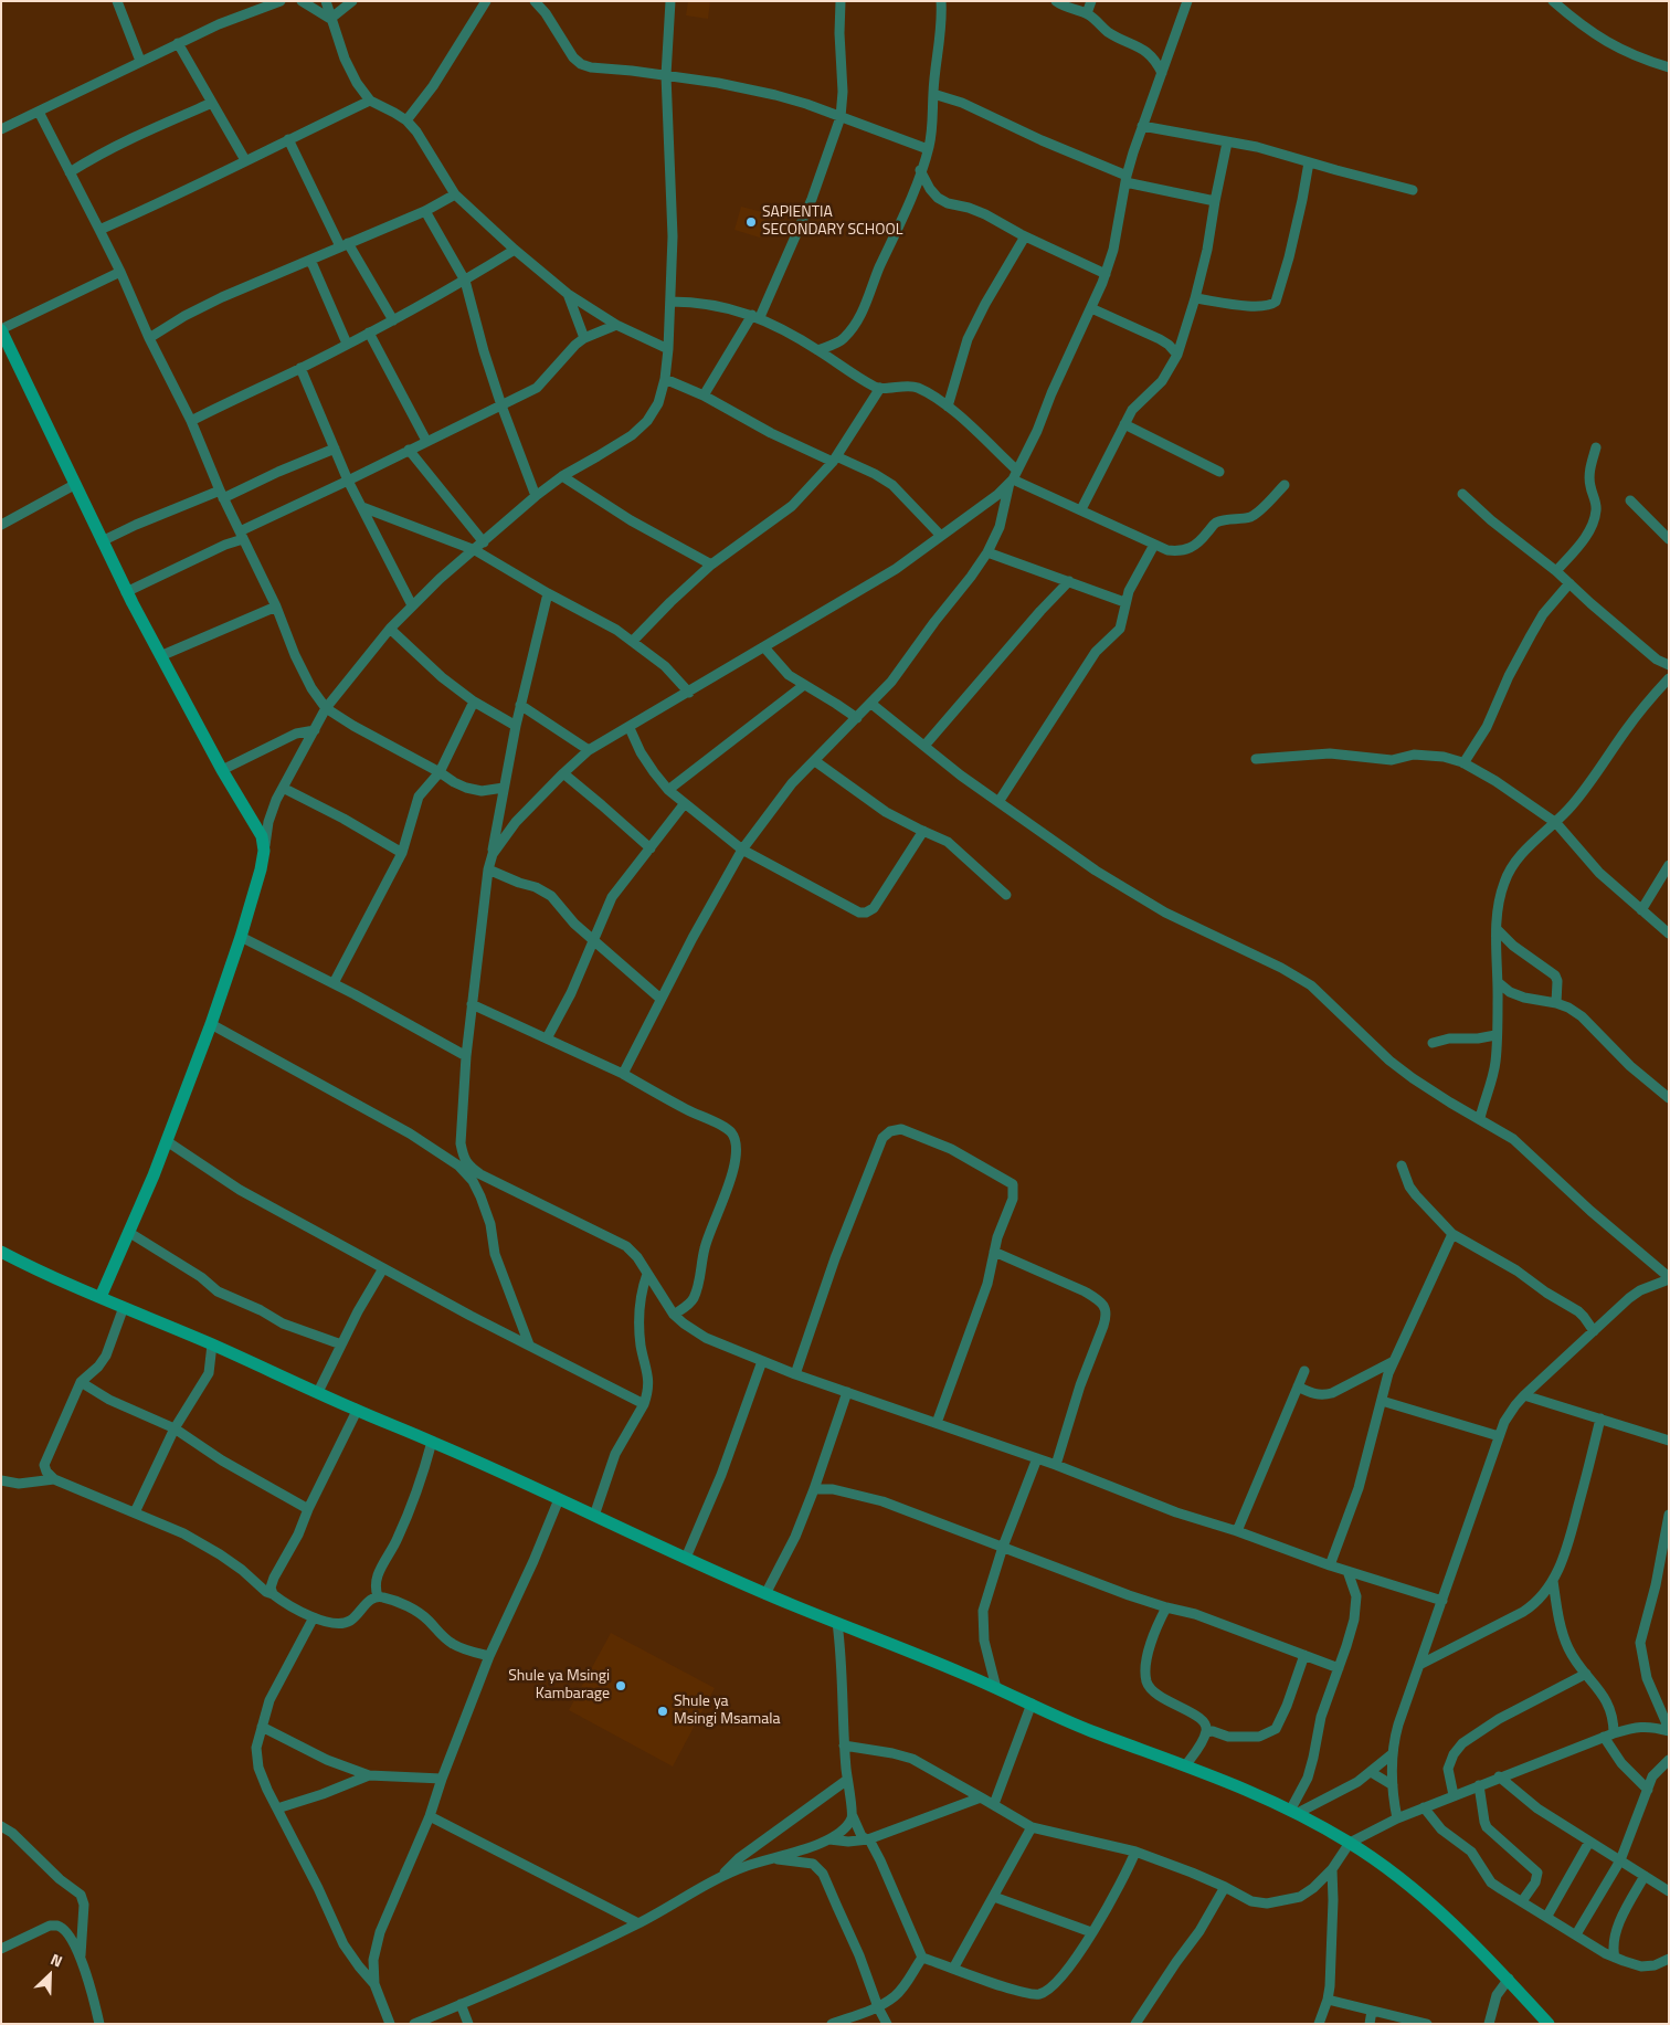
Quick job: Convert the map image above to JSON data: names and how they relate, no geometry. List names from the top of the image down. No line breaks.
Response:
{"places":["SAPIENTIA SECONDARY SCHOOL","Shule ya Msingi Kambarage","Shule ya Msingi Msamala"],"north":"top right"}
